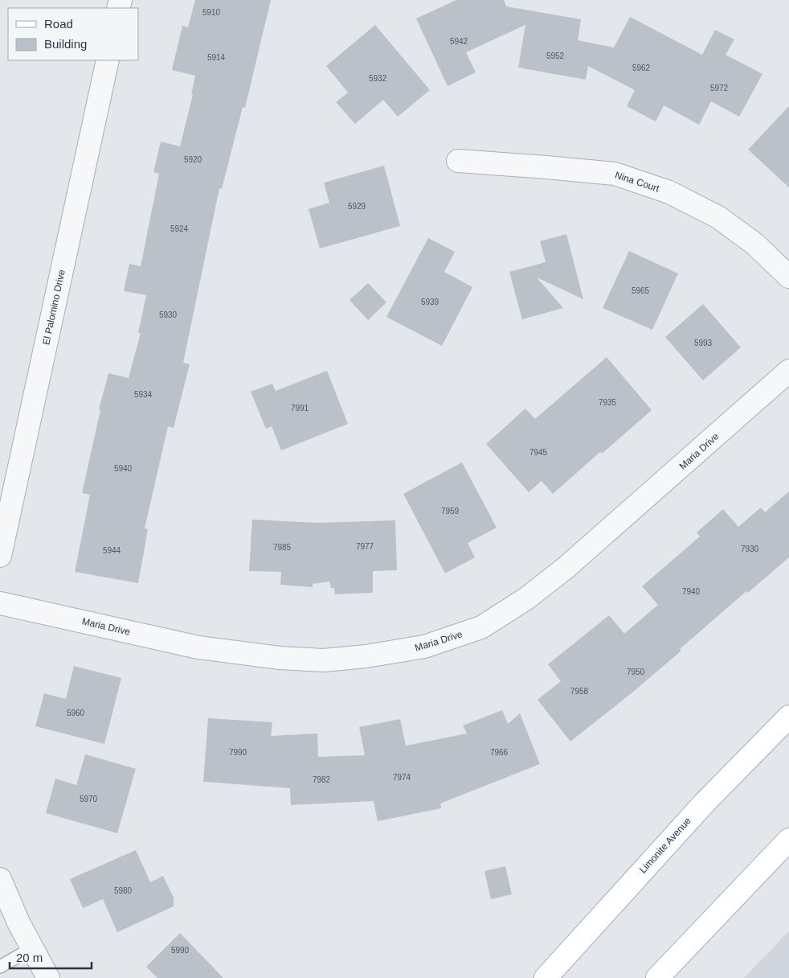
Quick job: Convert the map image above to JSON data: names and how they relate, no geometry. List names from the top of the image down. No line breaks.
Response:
{"streets":{"main road":["Limonite Avenue"],"street":["Nina Court","El Palomino Drive","Maria Drive"]},"house_numbers":["5910","5942","5952","5914","5962","5932","5972","5920","5929","5924","5965","5939","5930","5993","5934","7935","7991","7945","5940","7959","7977","7985","7930","5944","7940","7950","7958","5960","7990","7966","7974","7982","5970","5980","5990"],"legend":["Road","Building"],"scale_bar":"20 m"}
